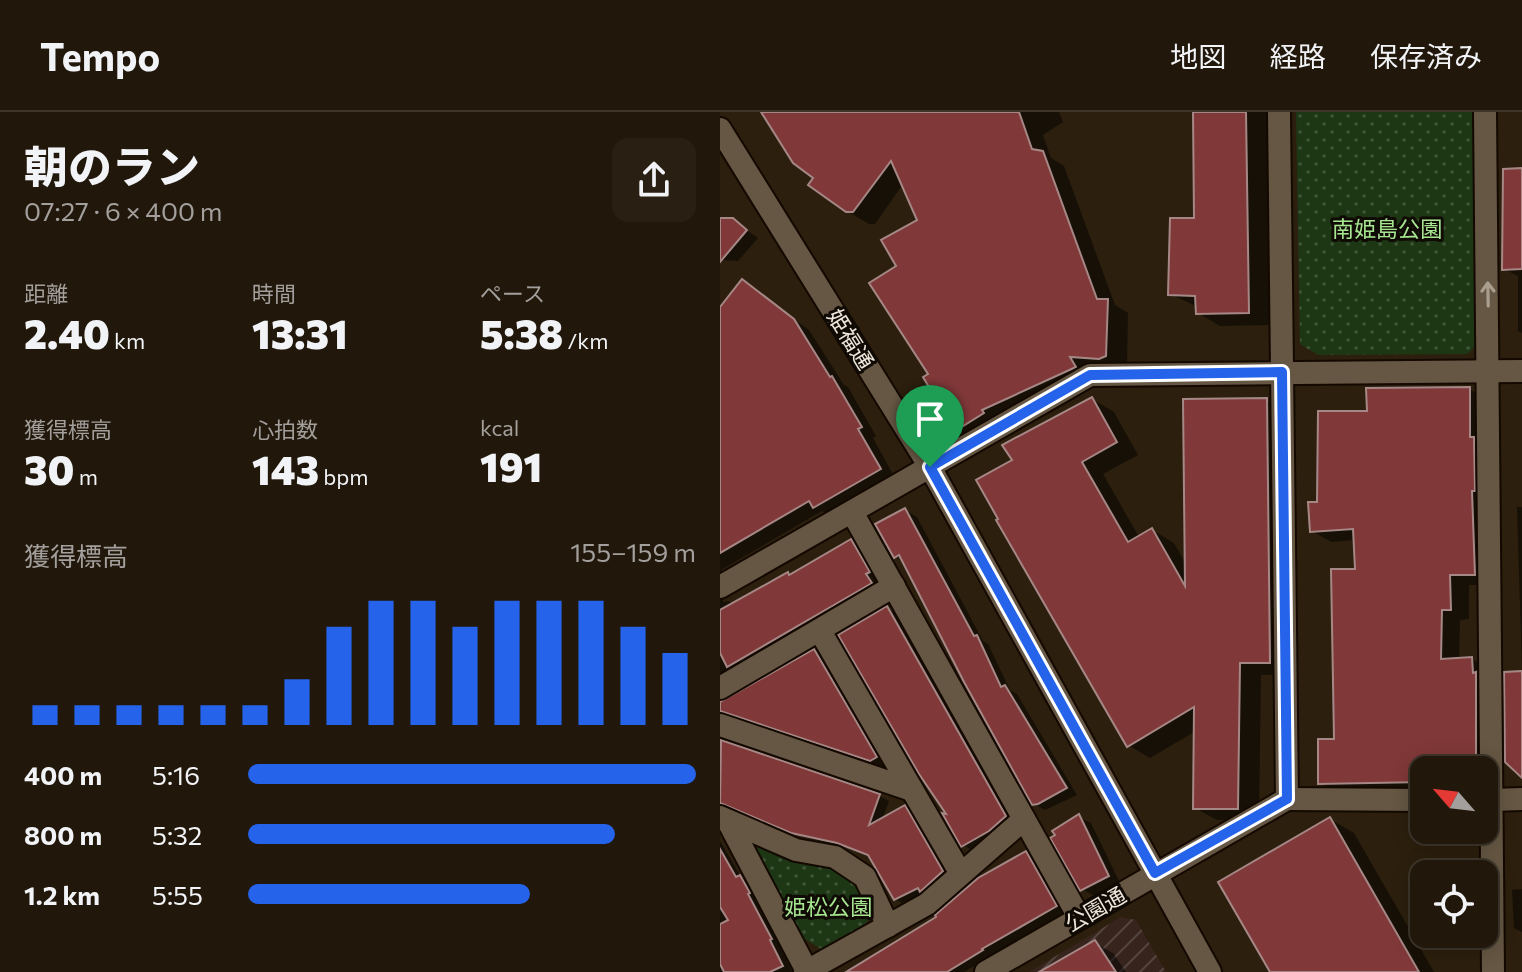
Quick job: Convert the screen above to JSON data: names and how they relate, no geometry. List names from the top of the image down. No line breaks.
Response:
{"streets":{"street":["姫福通","公園通"]},"crossings":[["姫福通","公園通"]],"parks":["南姫島公園","姫松公園"],"north":"top left","page":{"header":"Tempo","nav":["地図","経路","保存済み"],"heading":["朝のラン","07:27 · 6 × 400 m"],"stats":[["距離","2.40 km"],["時間","13:31"],["ペース","5:38 /km"],["獲得標高","30 m"],["心拍数","143 bpm"],["kcal","191"]],"chart":["獲得標高","155–159 m"],"list":[{"name":"400 m","note":"5:16"},{"name":"800 m","note":"5:32"},{"name":"1.2 km","note":"5:55"}]}}
